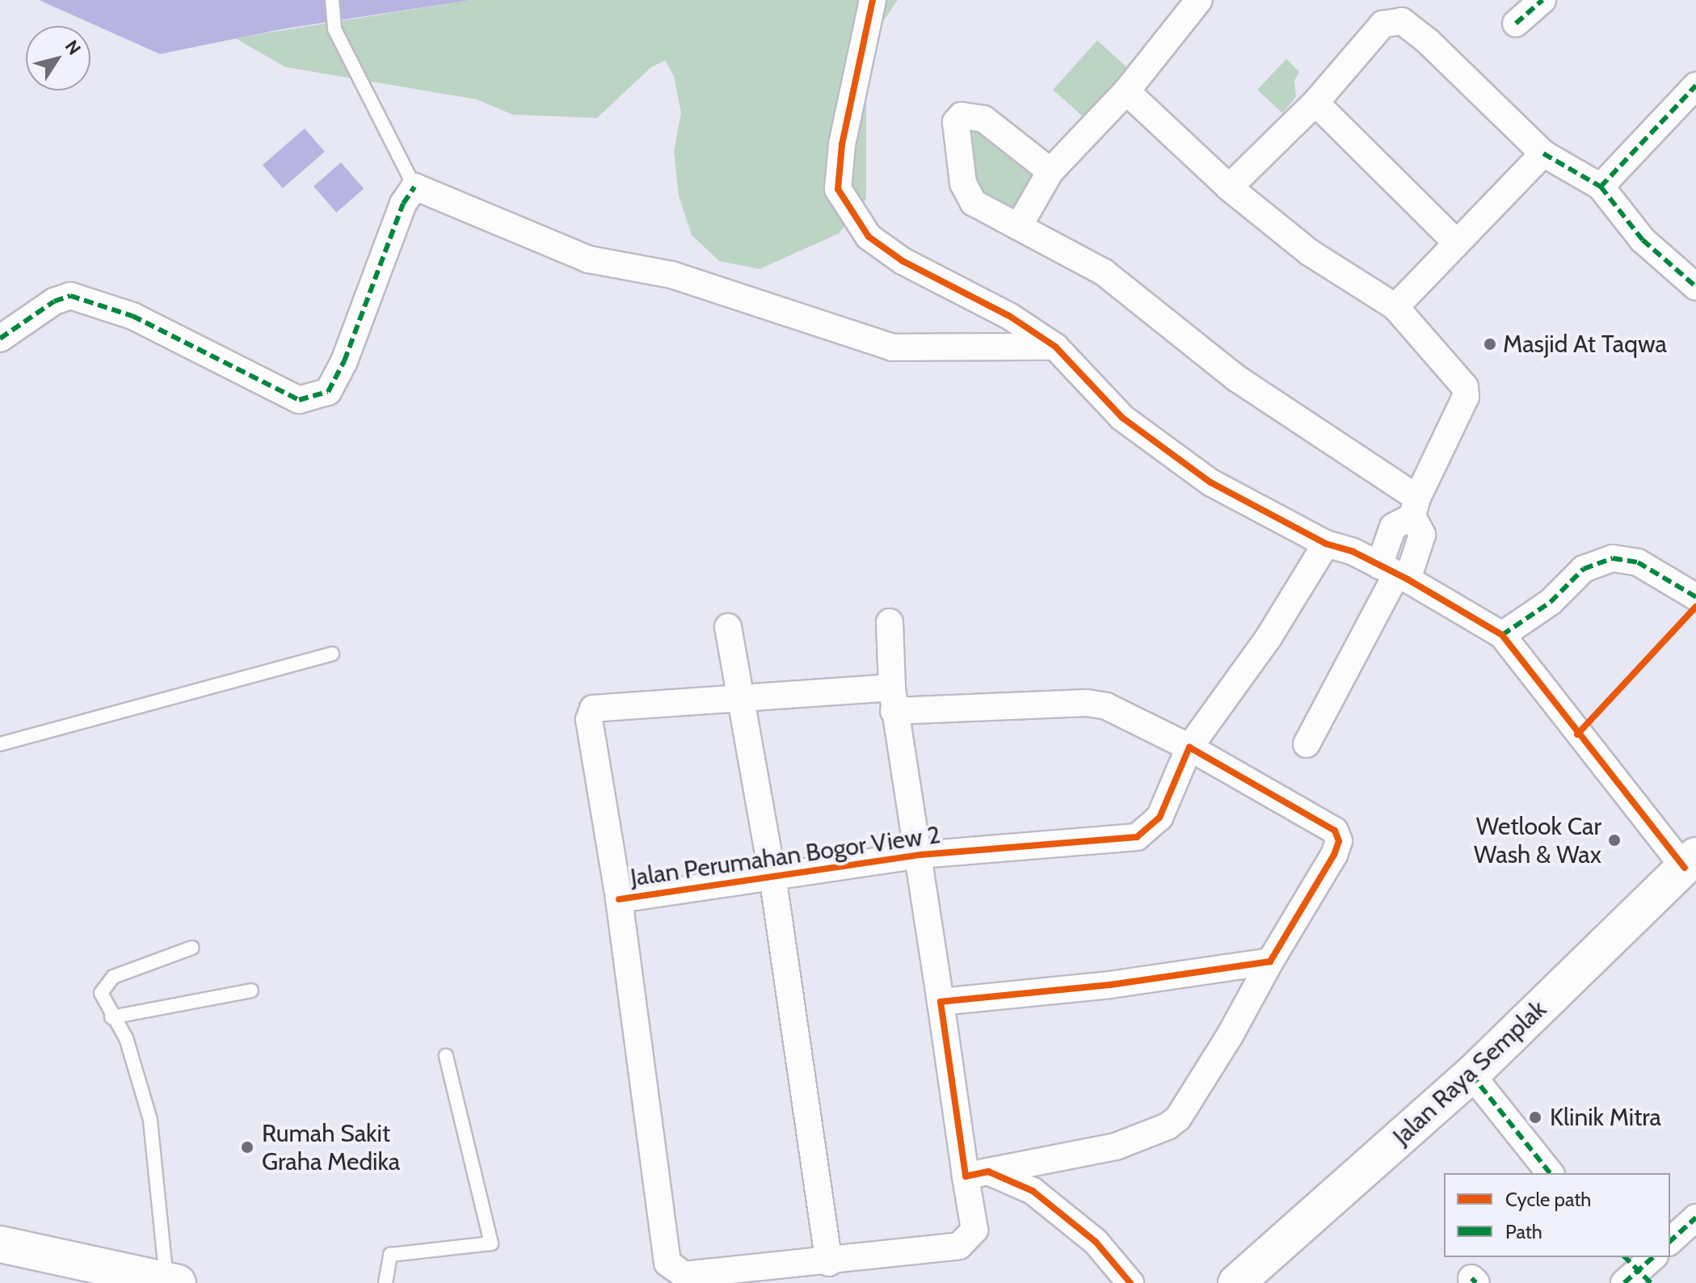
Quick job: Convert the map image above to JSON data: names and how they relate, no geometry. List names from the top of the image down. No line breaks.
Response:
{"streets":{"main road":["Jalan Raya Semplak"],"street":["Jalan Perumahan Bogor View 2"]},"places":["Masjid At Taqwa","Wetlook Car Wash & Wax","Klinik Mitra","Rumah Sakit Graha Medika"],"legend":["Cycle path","Path"],"north":"top right"}
